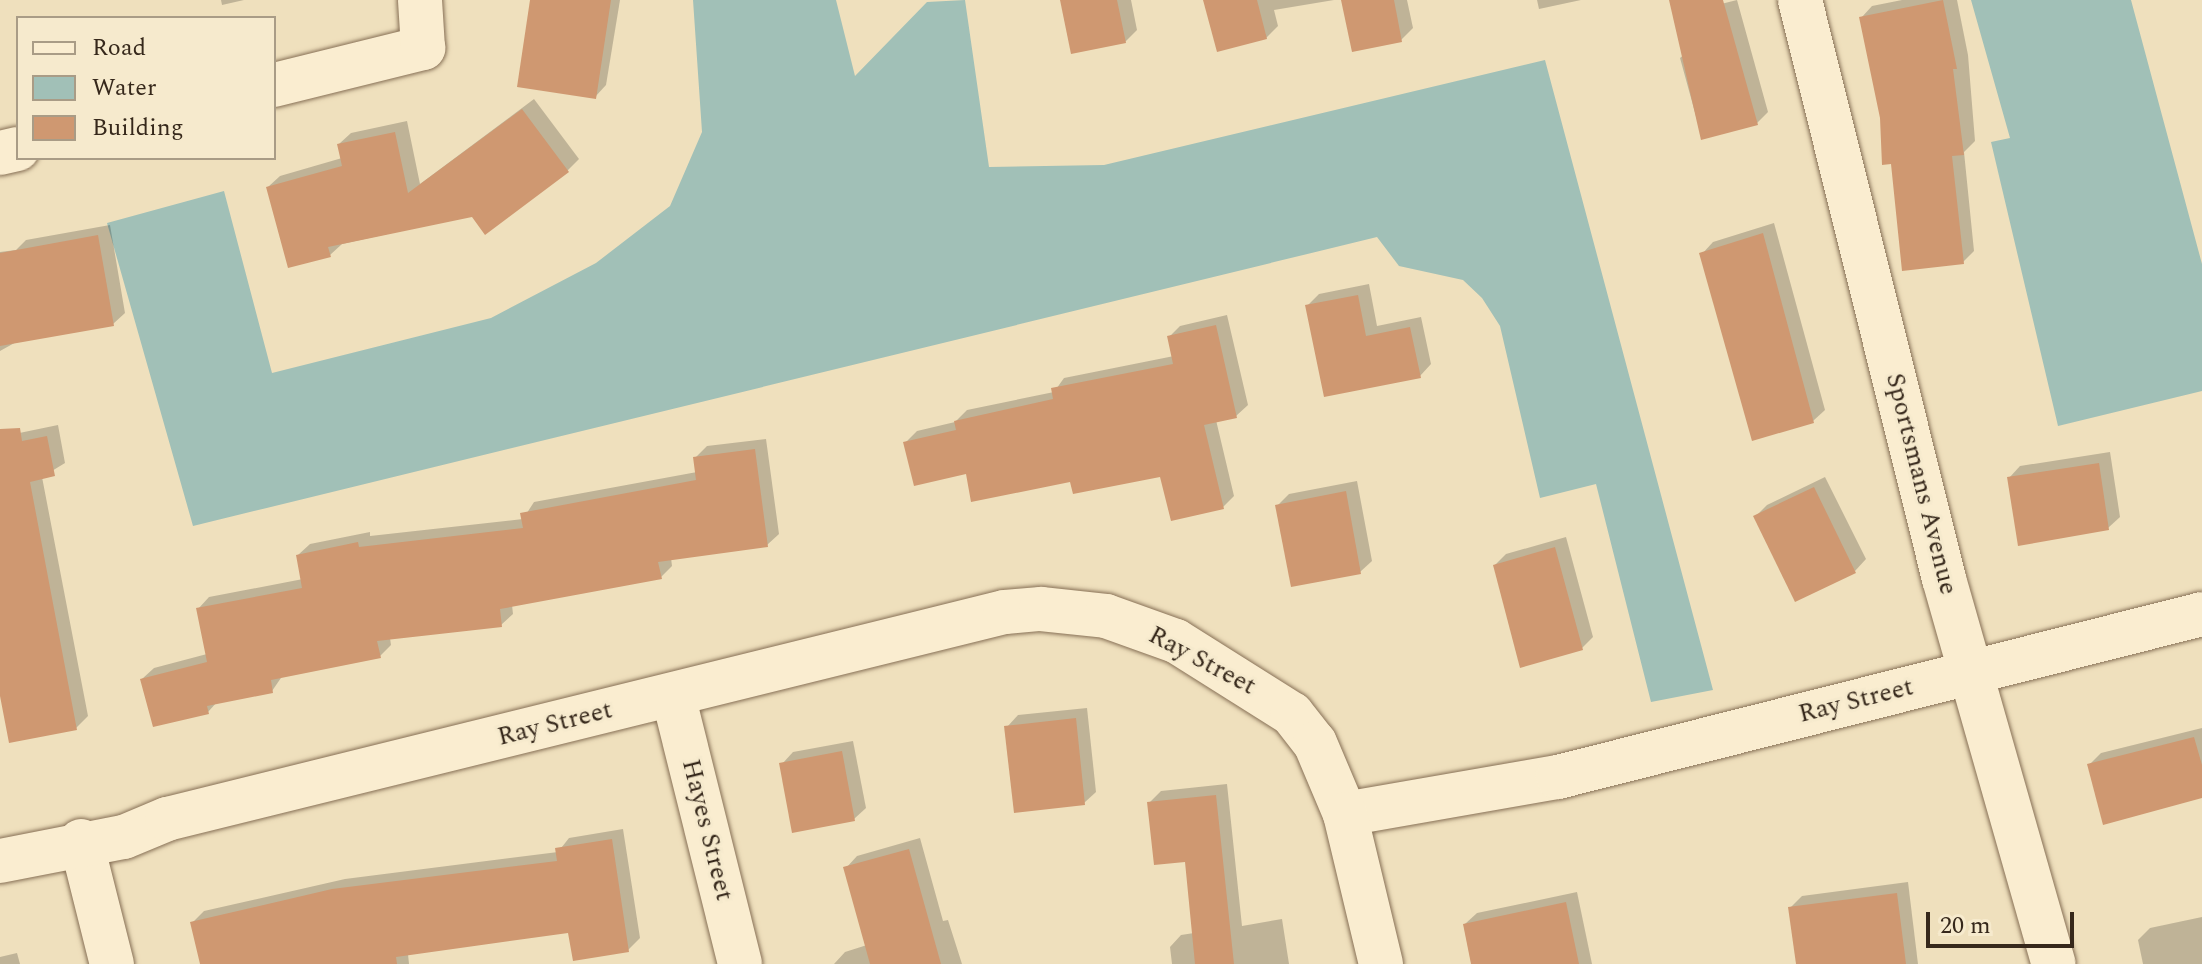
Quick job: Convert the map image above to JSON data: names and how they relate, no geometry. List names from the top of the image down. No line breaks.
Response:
{"streets":{"street":["Sportsmans Avenue","Ray Street","Hayes Street"]},"crossings":[["Sportsmans Avenue","Ray Street"],["Ray Street","Hayes Street"]],"legend":["Road","Water","Building"],"scale_bar":"20 m"}
